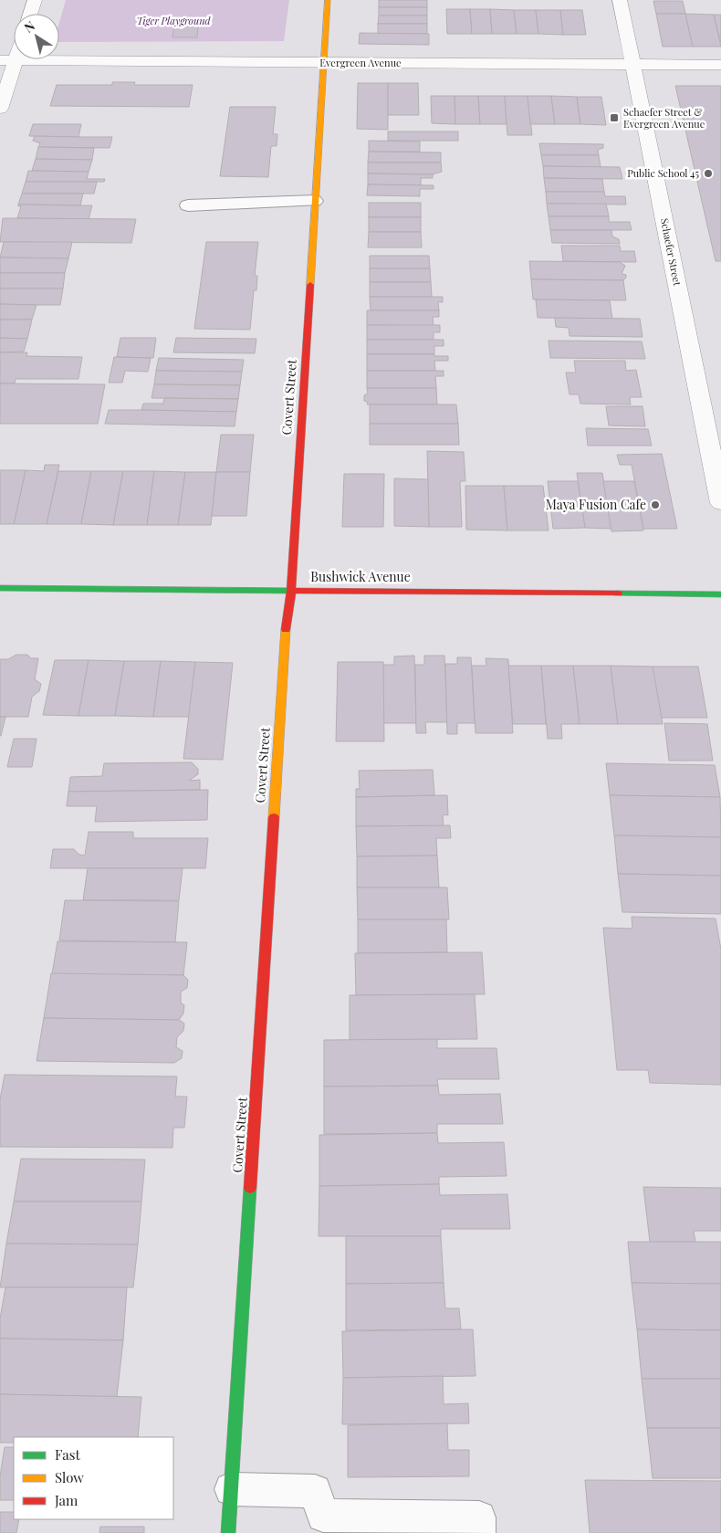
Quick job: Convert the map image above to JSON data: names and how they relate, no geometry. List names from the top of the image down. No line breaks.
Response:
{"streets":{"street":["Evergreen Avenue","Schaefer Street","Covert Street","Bushwick Avenue"]},"crossings":[["Evergreen Avenue","Schaefer Street"],["Evergreen Avenue","Covert Street"],["Covert Street","Bushwick Avenue"]],"parks":["Tiger Playground"],"places":{"transit":["Schaefer Street & Evergreen Avenue"],"other":["Public School 45","Maya Fusion Cafe"]},"legend":["Fast","Slow","Jam"],"north":"top left"}
